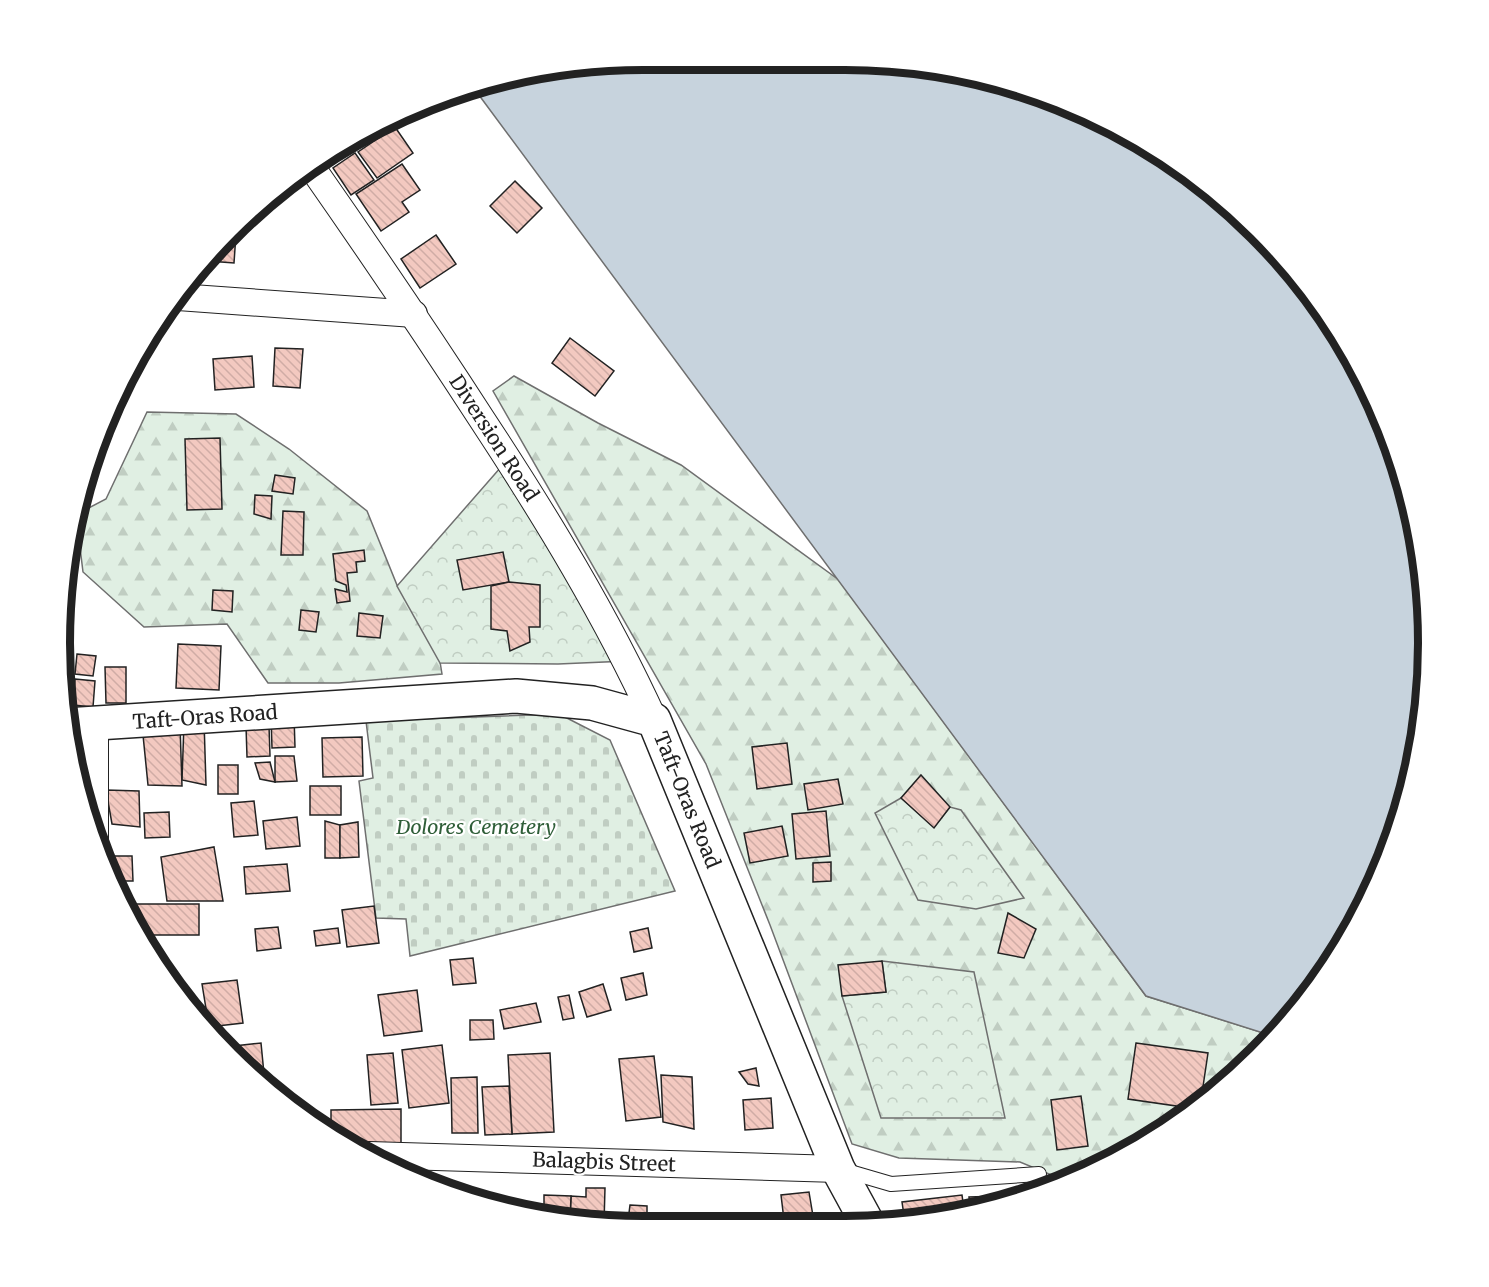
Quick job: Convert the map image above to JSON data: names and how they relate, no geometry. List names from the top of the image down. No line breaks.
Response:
{"streets":{"main road":["Taft-Oras Road"],"street":["Diversion Road","Balagbis Street"]},"crossings":[["Diversion Road","Taft-Oras Road"],["Taft-Oras Road","Balagbis Street"]],"parks":["Dolores Cemetery"]}
